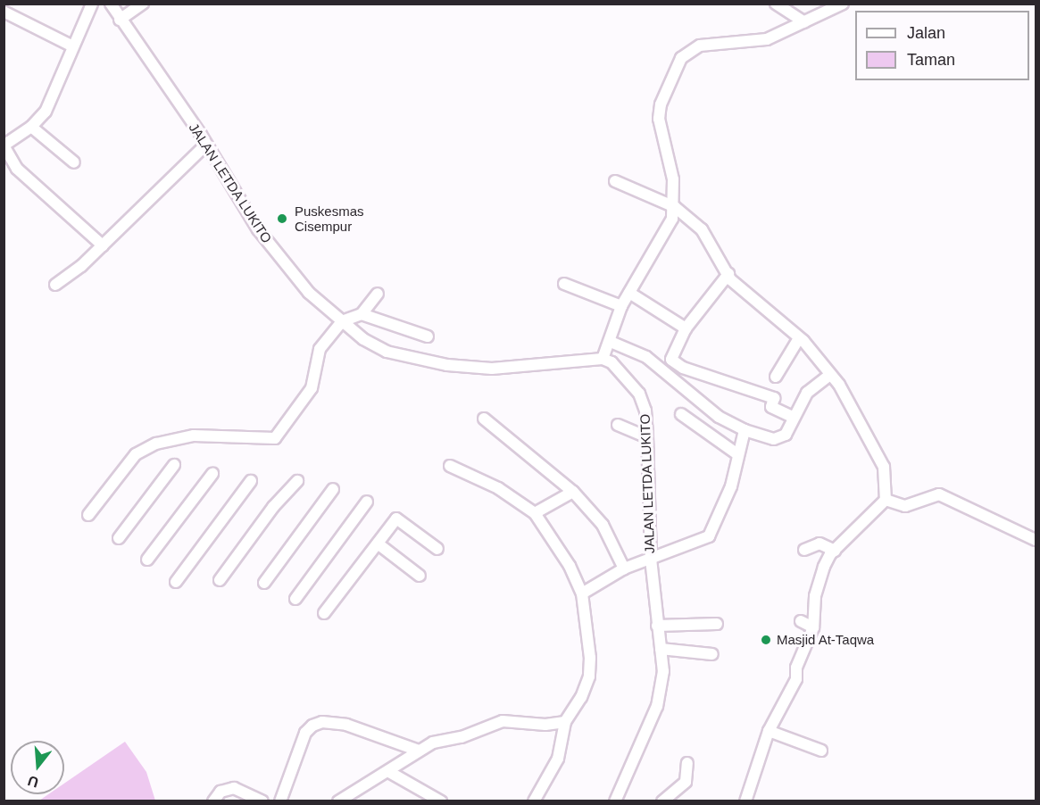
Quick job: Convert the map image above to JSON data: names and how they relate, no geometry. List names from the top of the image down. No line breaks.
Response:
{"streets":{"street":["JALAN LETDA LUKITO"]},"places":["Puskesmas Cisempur","Masjid At-Taqwa"],"legend":["Jalan","Taman"],"north":"bottom"}
